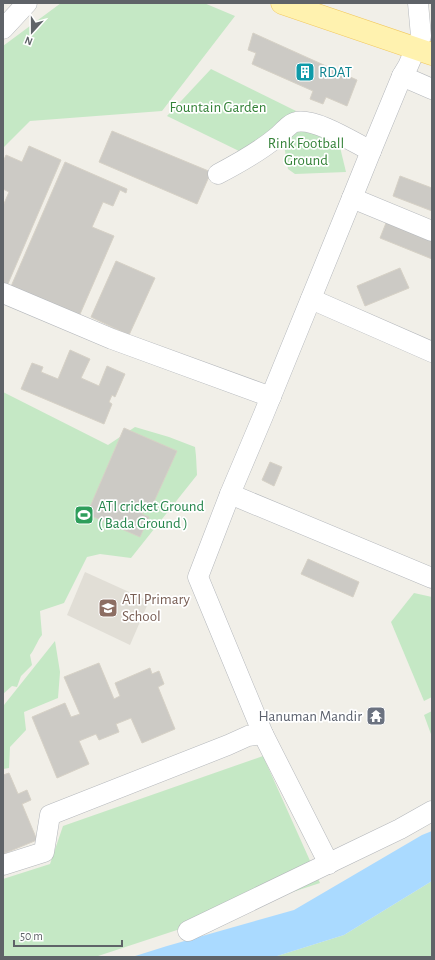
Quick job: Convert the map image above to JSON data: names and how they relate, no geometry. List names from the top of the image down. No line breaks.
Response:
{"parks":["Fountain Garden","Rink Football Ground"],"places":{"building":["RDAT"],"sports":["ATI cricket Ground ( Bada Ground )"],"school or university":["ATI Primary School"],"temple":["Hanuman Mandir"]},"scale_bar":"50 m","north":"bottom"}
